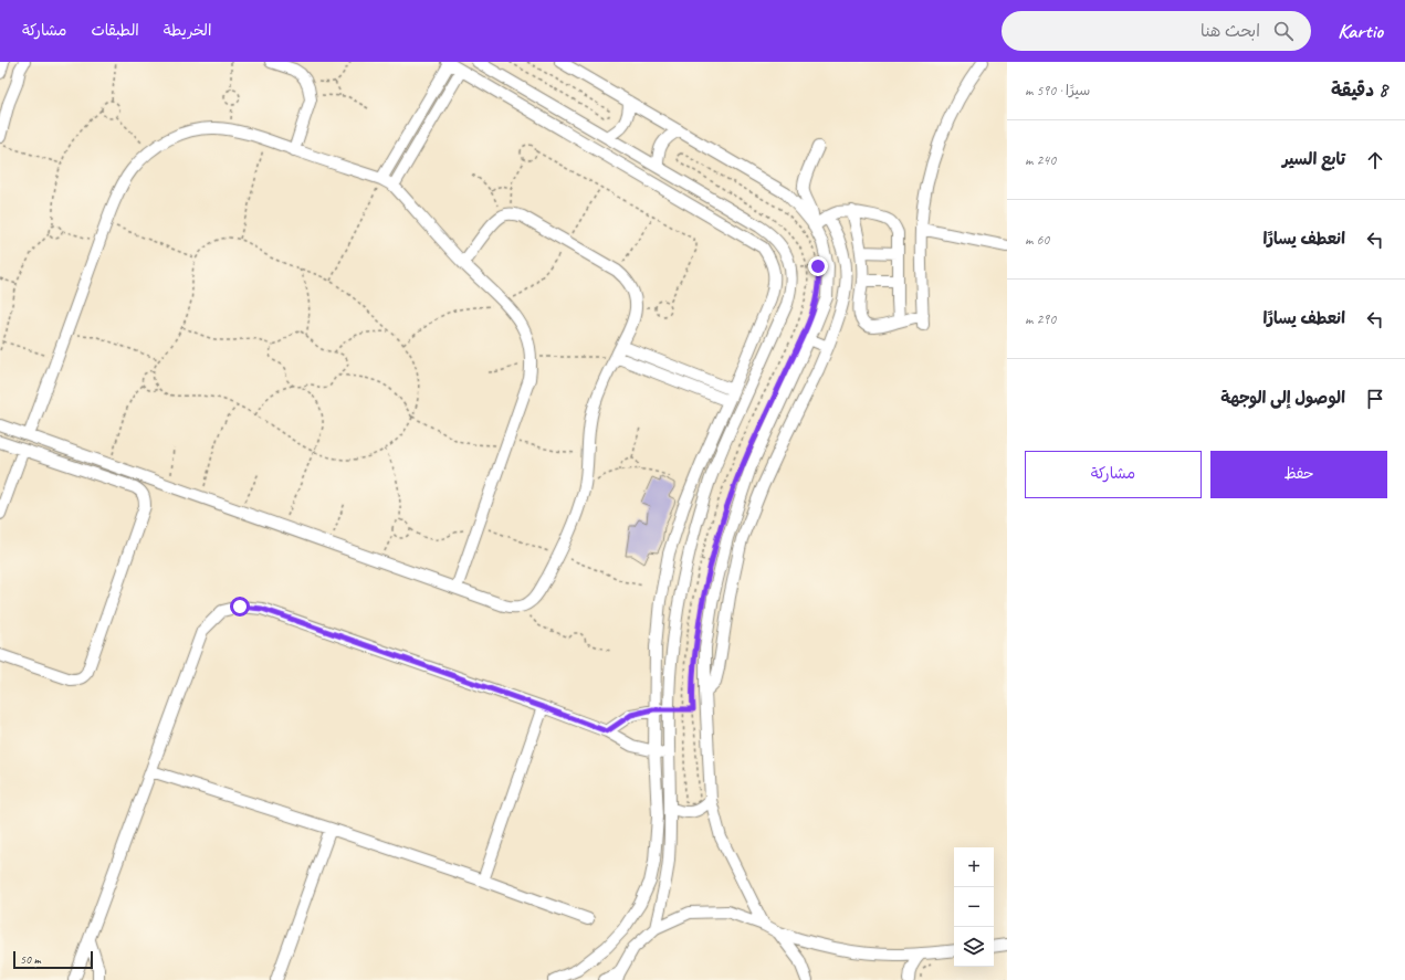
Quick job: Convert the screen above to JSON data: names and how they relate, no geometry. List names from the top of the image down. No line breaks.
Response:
{"scale_bar":"50 m","page":{"header":"Kartio","search":"ابحث هنا","nav":["الخريطة","الطبقات","مشاركة"],"heading":["8 دقيقة","سيرًا · 590 m"],"list":[["تابع السير","240 m"],["انعطف يسارًا","60 m"],["انعطف يسارًا","290 m"],"الوصول إلى الوجهة"],"buttons":["حفظ","مشاركة"],"map_buttons":["+","−"],"scale":"50 m"}}
